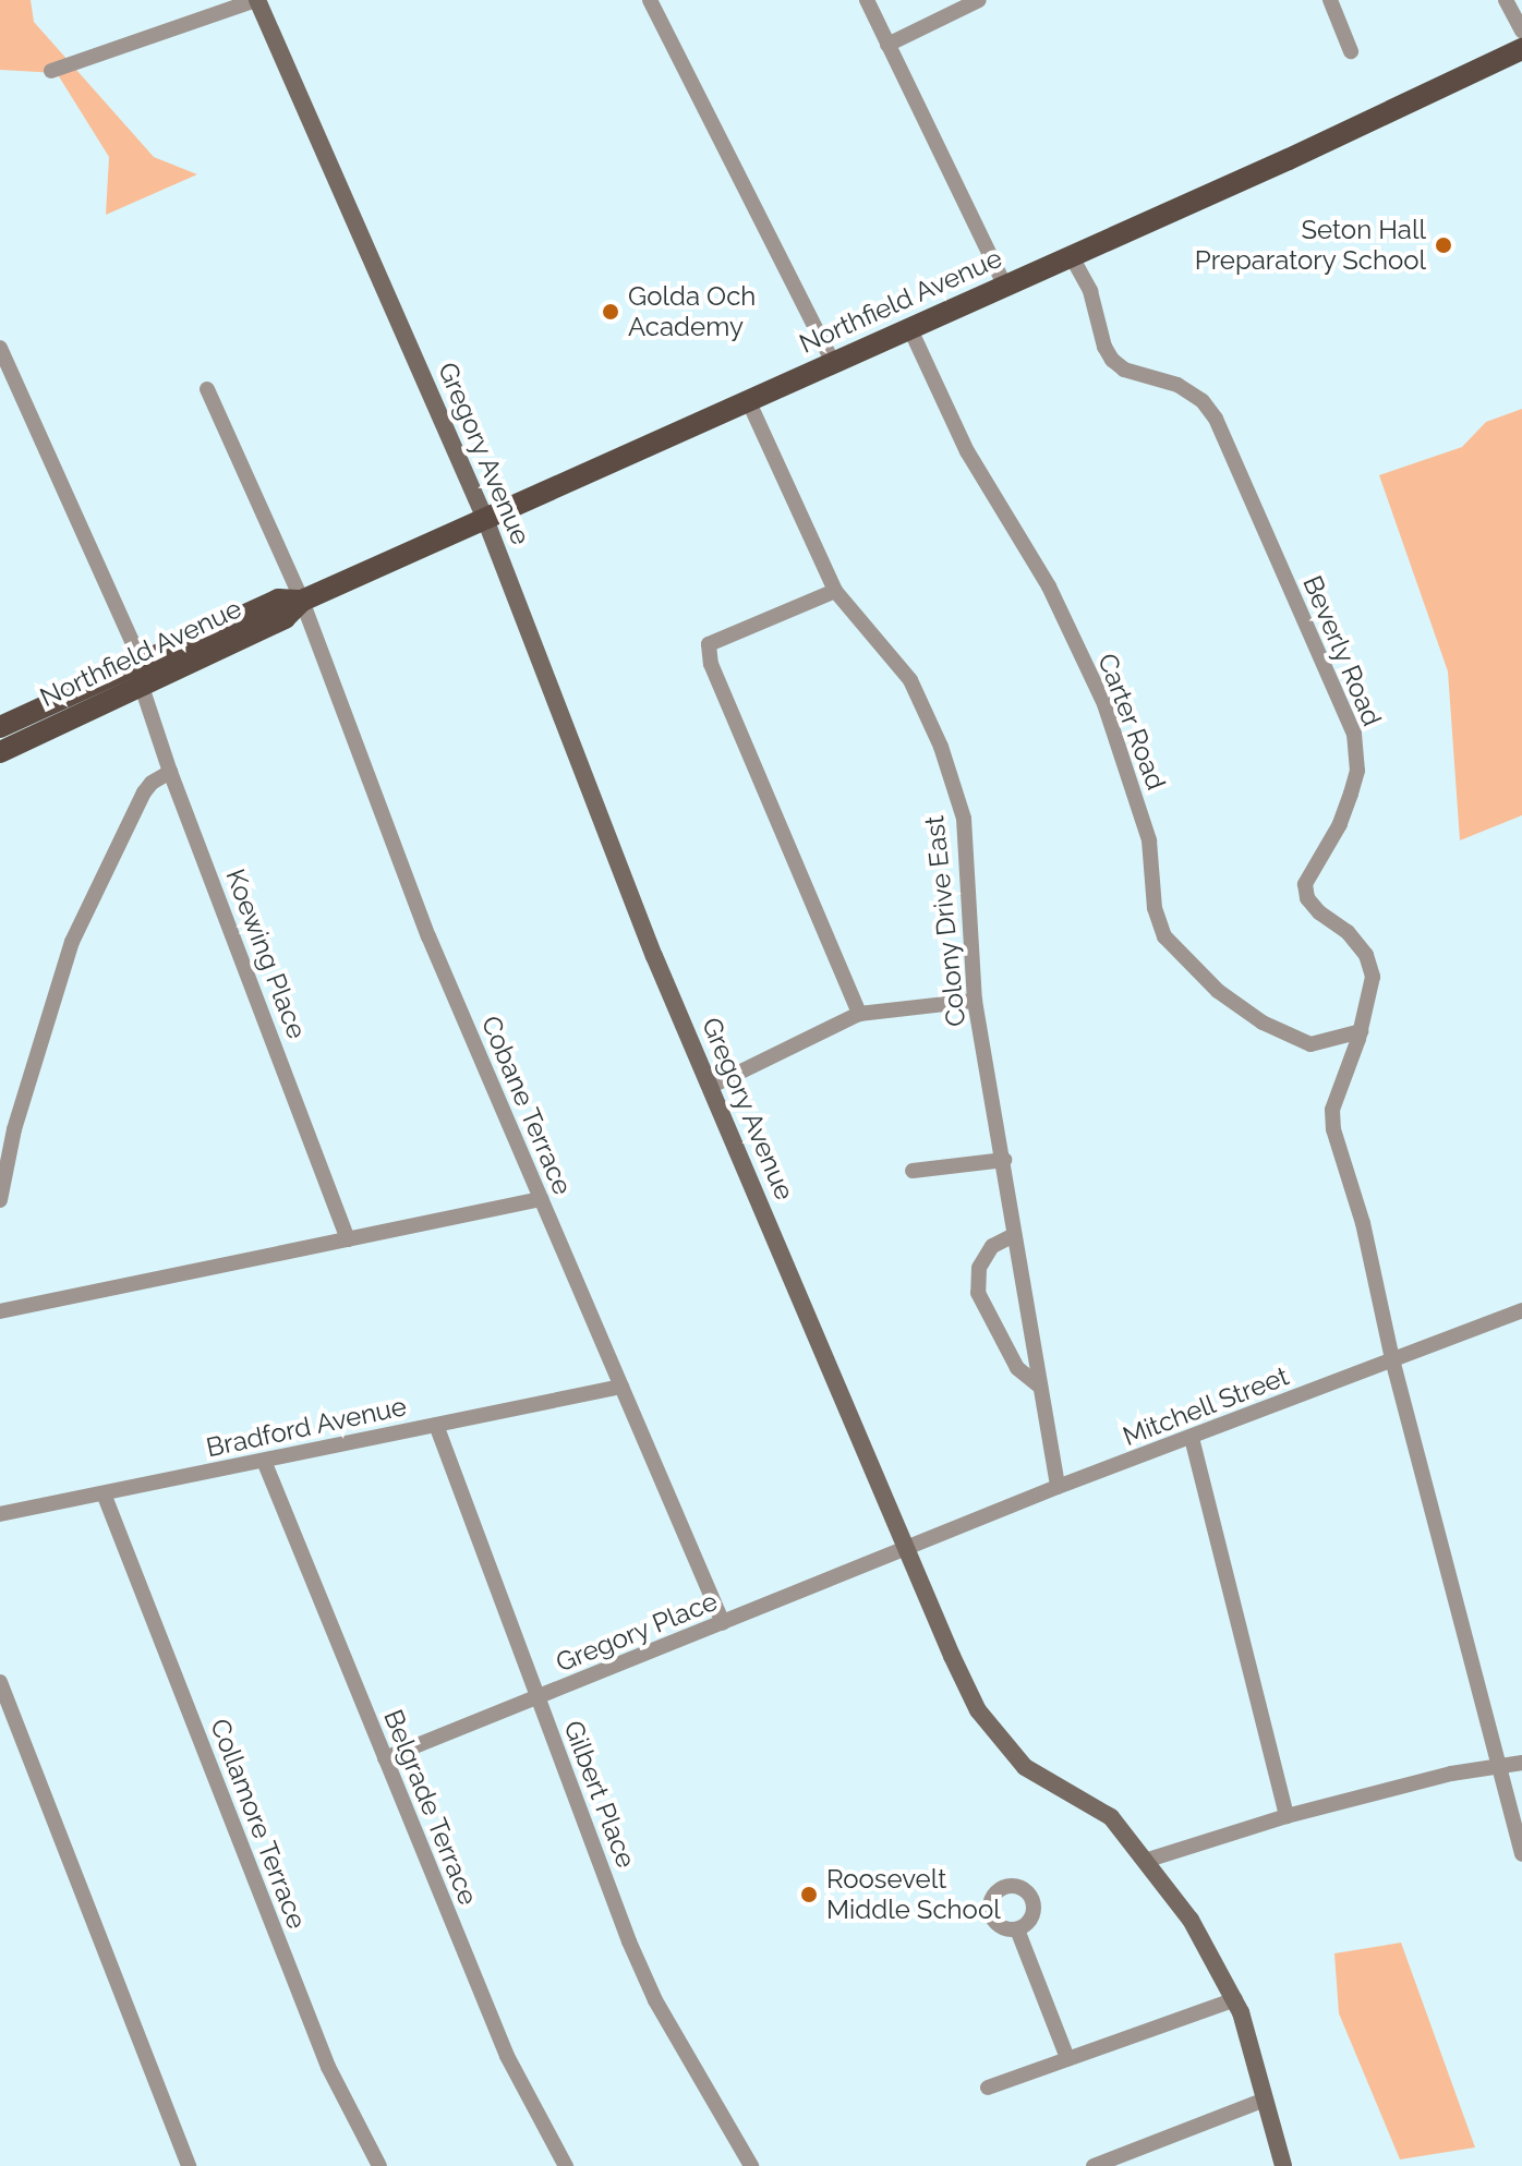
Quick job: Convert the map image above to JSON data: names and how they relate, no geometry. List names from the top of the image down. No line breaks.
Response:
{"streets":{"main road":["Northfield Avenue","Gregory Avenue"],"street":["Beverly Road","Carter Road","Colony Drive East","Koewing Place","Cobane Terrace","Mitchell Street","Bradford Avenue","Gregory Place","Gilbert Place","Belgrade Terrace","Collamore Terrace"]},"crossings":[["Northfield Avenue","Gregory Avenue"],["Northfield Avenue","Beverly Road"],["Northfield Avenue","Carter Road"],["Northfield Avenue","Colony Drive East"],["Northfield Avenue","Koewing Place"],["Northfield Avenue","Cobane Terrace"],["Gregory Avenue","Mitchell Street"],["Gregory Avenue","Gregory Place"],["Beverly Road","Carter Road"],["Beverly Road","Mitchell Street"],["Colony Drive East","Mitchell Street"],["Cobane Terrace","Bradford Avenue"],["Cobane Terrace","Gregory Place"],["Mitchell Street","Gregory Place"],["Bradford Avenue","Gilbert Place"],["Bradford Avenue","Belgrade Terrace"],["Bradford Avenue","Collamore Terrace"],["Gregory Place","Gilbert Place"],["Gregory Place","Belgrade Terrace"]],"places":["Seton Hall Preparatory School","Golda Och Academy","Roosevelt Middle School"]}
